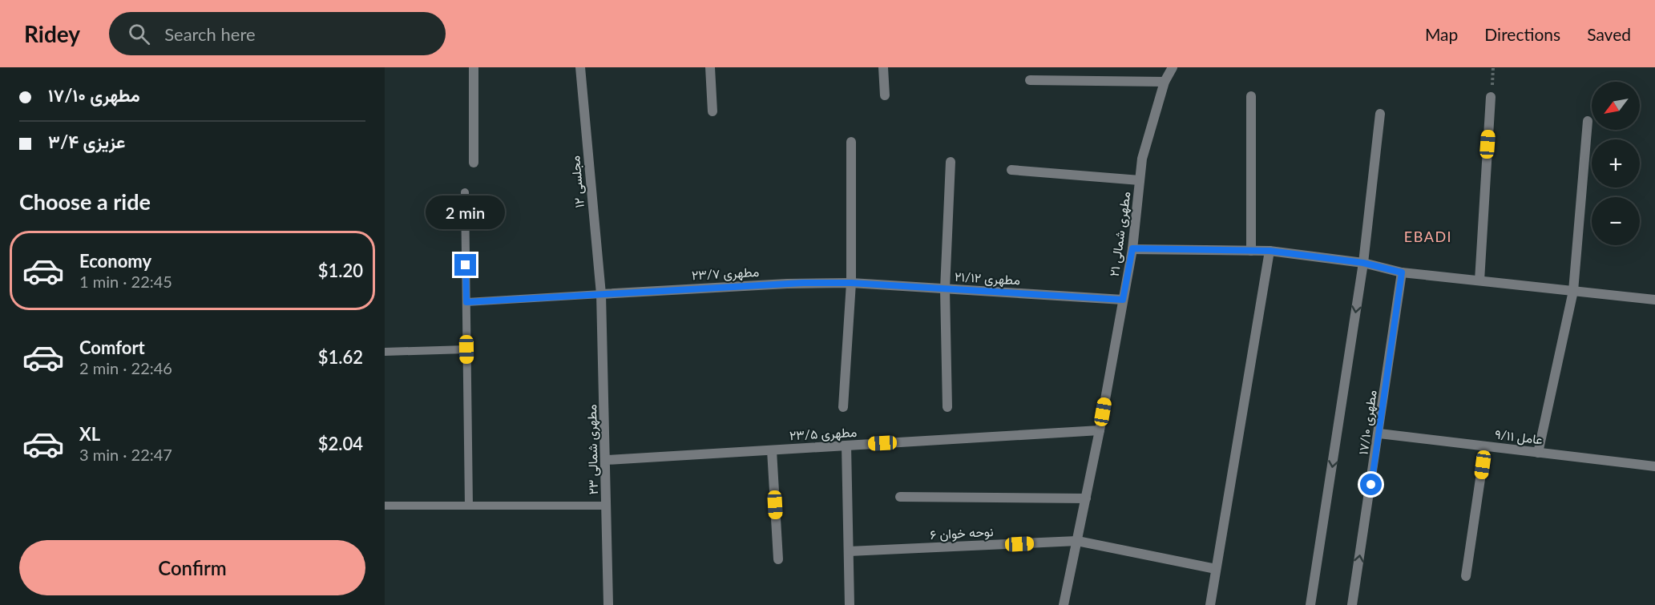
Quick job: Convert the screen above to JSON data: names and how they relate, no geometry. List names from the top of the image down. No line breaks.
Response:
{"streets":{"street":["مجلسی ۱۲","مطهری شمالی ۲۱","مطهری ۲۳/۷","مطهری ۲۱/۱۲","مطهری ۱۷/۱۰","مطهری ۲۳/۵","عامل ۹/۱۱","مطهری شمالی ۲۳","نوحه خوان ۶"]},"crossings":[["مجلسی ۱۲","مطهری ۲۳/۷"],["مجلسی ۱۲","مطهری شمالی ۲۳"],["مطهری شمالی ۲۱","مطهری ۲۱/۱۲"],["مطهری شمالی ۲۱","مطهری ۲۳/۵"],["مطهری شمالی ۲۱","نوحه خوان ۶"],["مطهری ۲۳/۷","مطهری ۲۱/۱۲"],["مطهری ۲۳/۷","مطهری شمالی ۲۳"],["مطهری ۱۷/۱۰","عامل ۹/۱۱"],["مطهری ۲۳/۵","مطهری شمالی ۲۳"]],"districts":["EBADI"],"north":"bottom left","page":{"header":"Ridey","search":"Search here","nav":["Map","Directions","Saved"],"banner":["مطهری ۱۷/۱۰","عزیزی ۳/۴"],"map_buttons":["+","−"],"heading":"Choose a ride","bubble":"2 min","list":[{"name":"Economy","note":"1 min · 22:45","value":"$1.20"},{"name":"Comfort","note":"2 min · 22:46","value":"$1.62"},{"name":"XL","note":"3 min · 22:47","value":"$2.04"}],"buttons":"Confirm"}}
